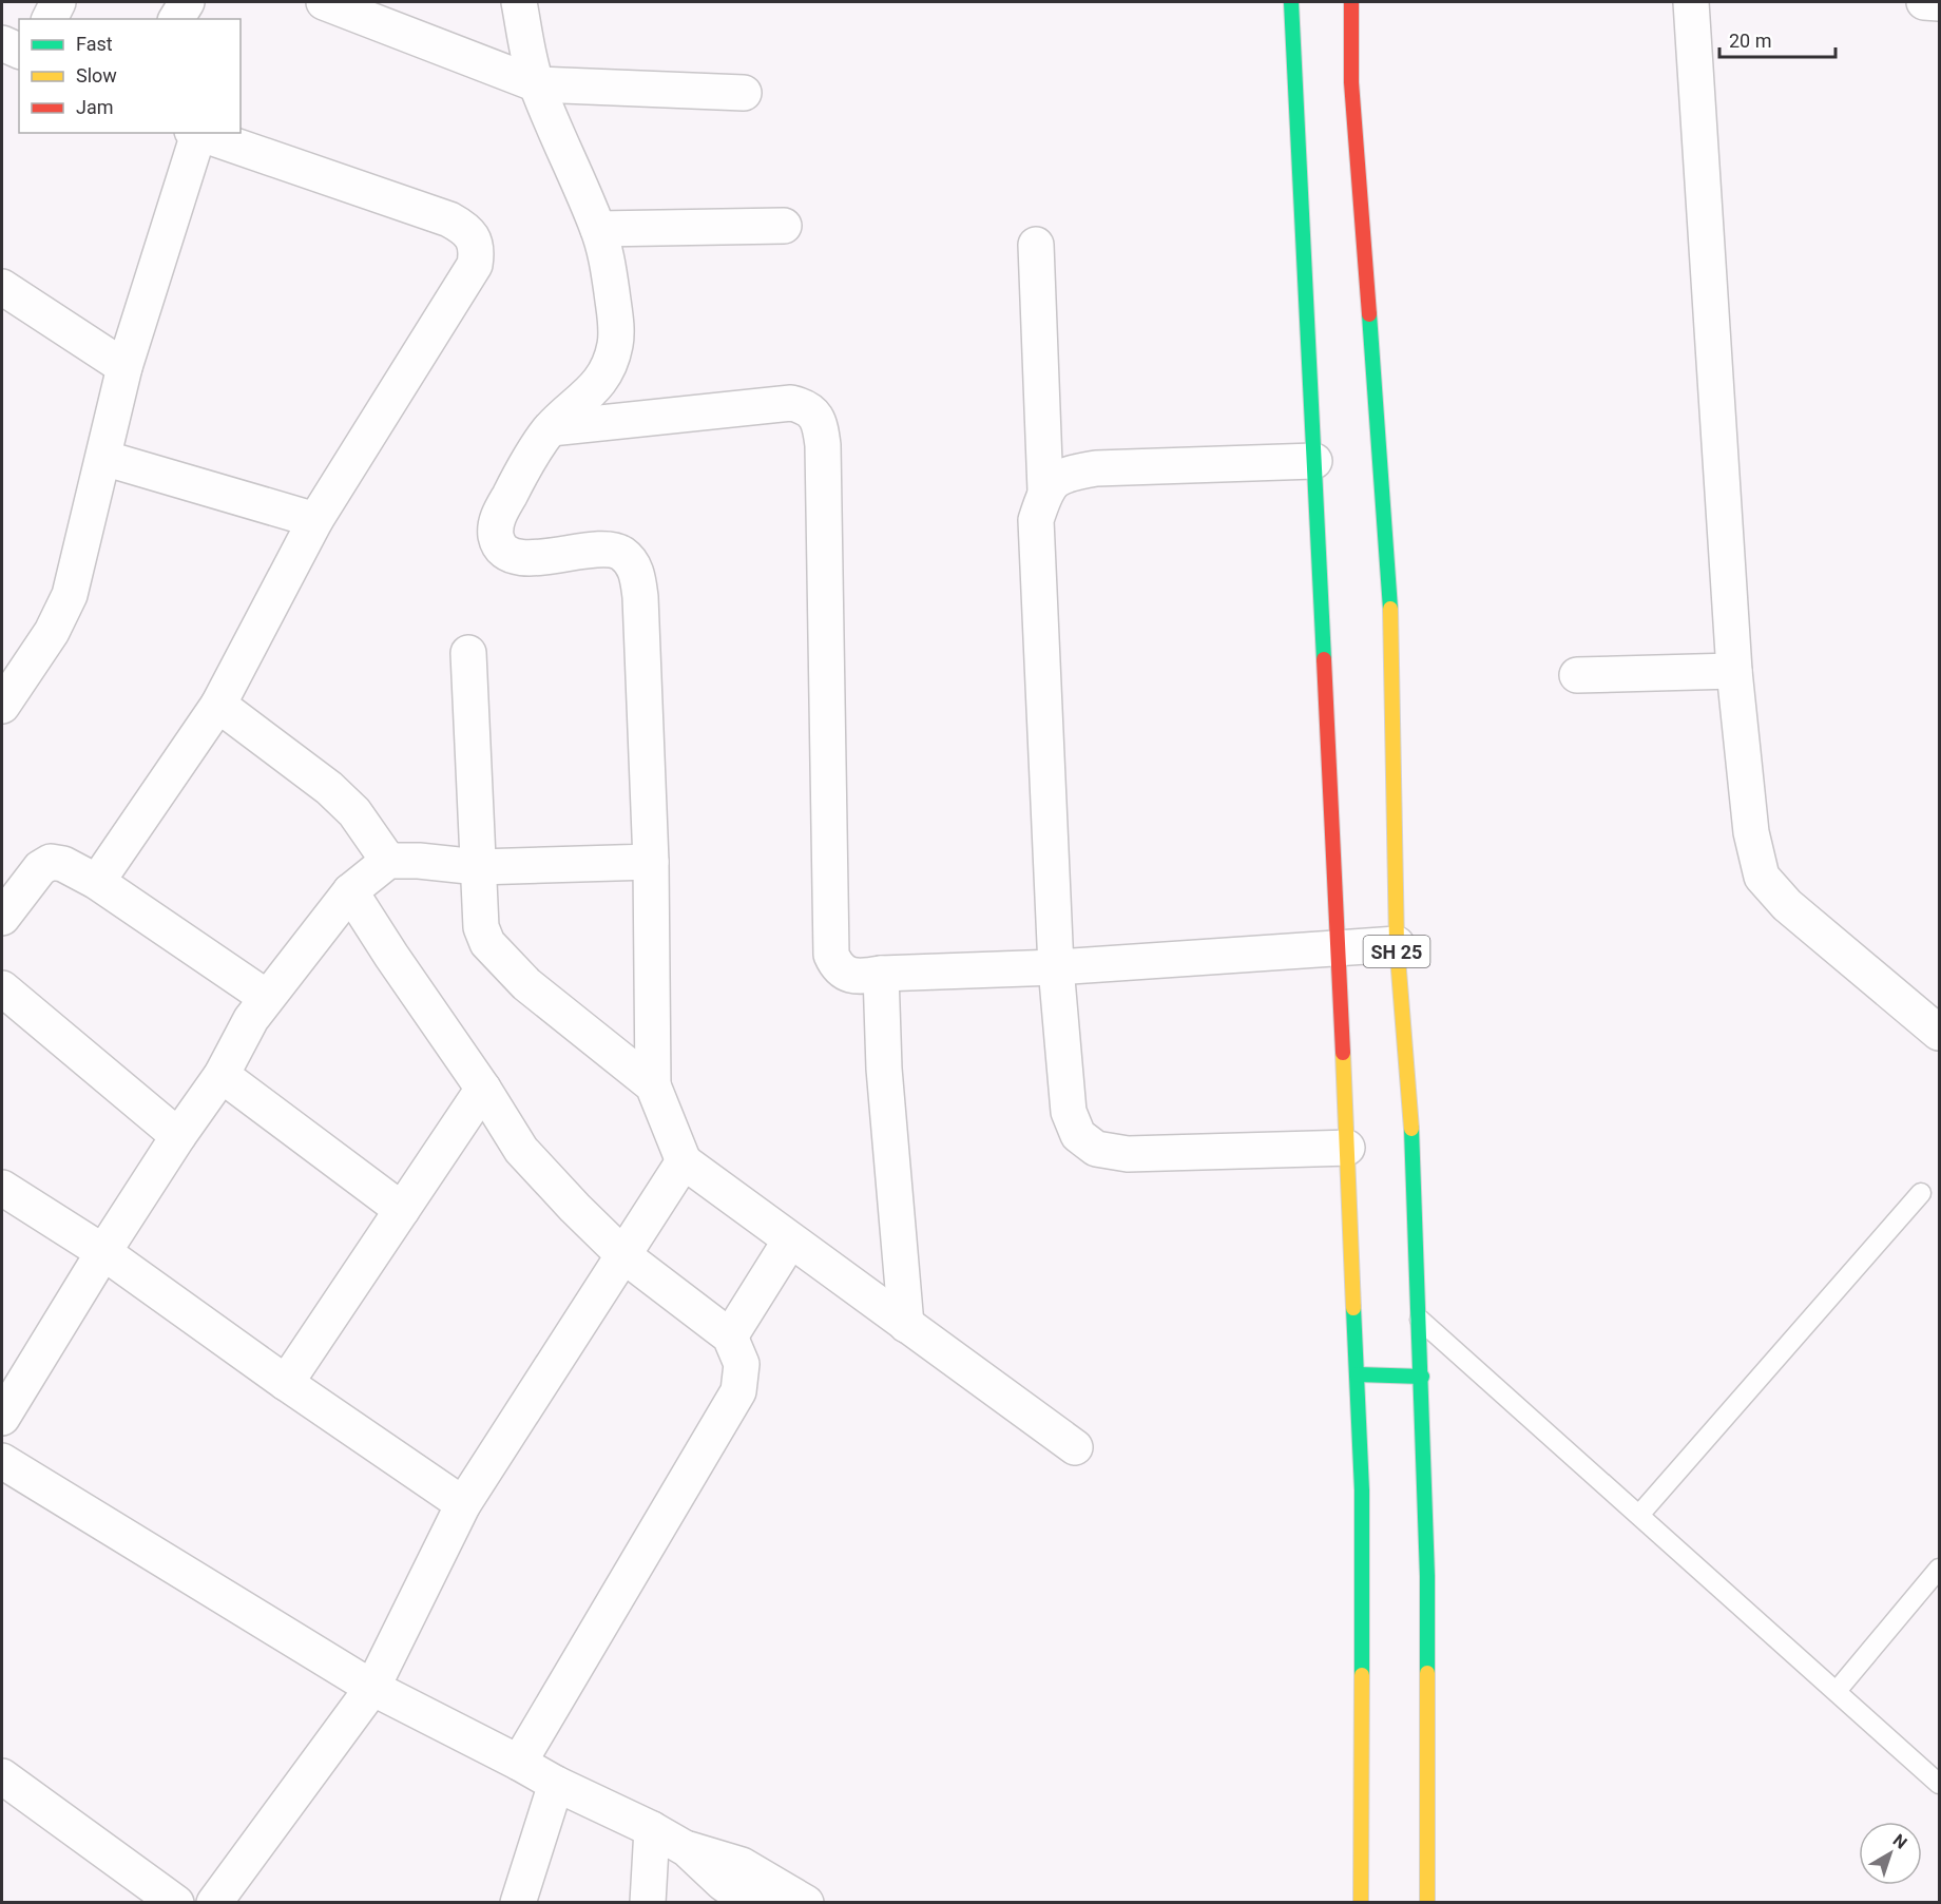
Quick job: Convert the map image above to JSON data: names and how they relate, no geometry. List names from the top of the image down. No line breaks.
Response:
{"streets":{"main road":["SH 25"]},"legend":["Fast","Slow","Jam"],"scale_bar":"20 m","north":"top right"}
